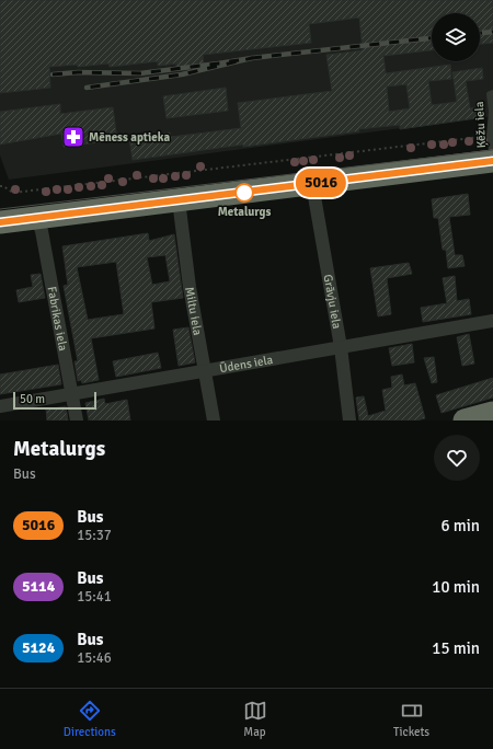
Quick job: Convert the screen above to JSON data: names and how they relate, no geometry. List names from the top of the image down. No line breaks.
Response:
{"streets":{"street":["Grāvju iela","Miltu iela","Fabrikas iela","Ūdens iela"],"lane":["Ķēžu iela"]},"crossings":[["Grāvju iela","Ūdens iela"],["Miltu iela","Ūdens iela"],["Fabrikas iela","Ūdens iela"]],"places":{"pharmacy":["Mēness aptieka"],"other":["Metalurgs"]},"lines":["bus line 5016"],"scale_bar":"50 m","page":{"on_map":"5016","scale":"50 m","heading":["Metalurgs","Bus"],"list":[{"mark":"5016","name":"Bus","note":"15:37","value":"6 min"},{"mark":"5114","name":"Bus","note":"15:41","value":"10 min"},{"mark":"5124","name":"Bus","note":"15:46","value":"15 min"}],"tabs":["Directions","Map","Tickets"]}}
